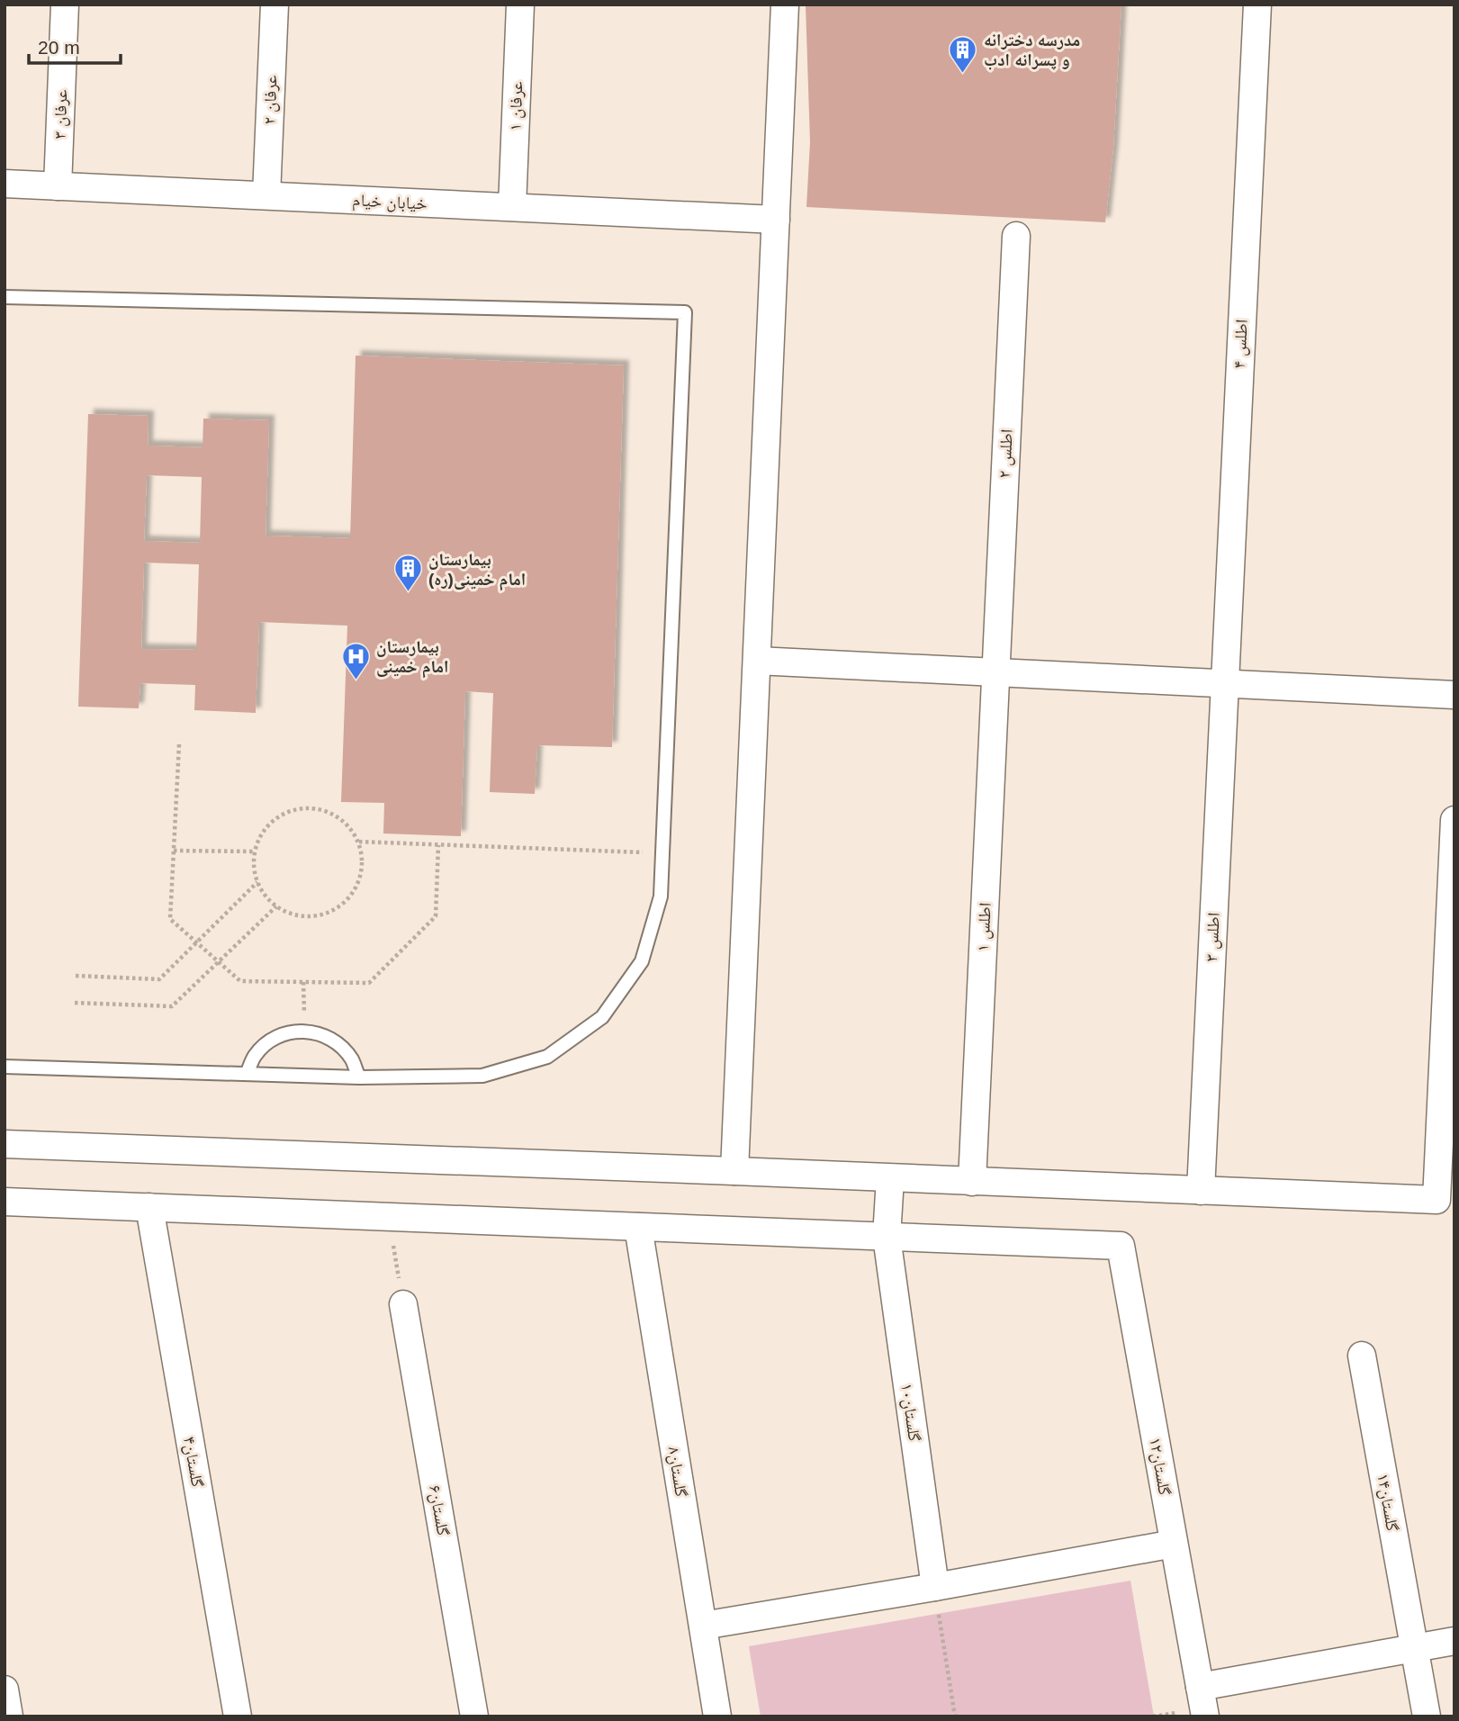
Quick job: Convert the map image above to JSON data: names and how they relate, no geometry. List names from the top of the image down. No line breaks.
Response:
{"streets":{"street":["عرفان ۲","عرفان ۱","عرفان ۳","خیابان خیام","اطلس ۴","اطلس ۲","اطلس ۱","اطلس ۳","گلستان۱۰","گلستان۴","گلستان۱۲","گلستان۸","گلستان۱۴","گلستان۶"]},"crossings":[["عرفان ۲","خیابان خیام"],["عرفان ۱","خیابان خیام"],["عرفان ۳","خیابان خیام"],["اطلس ۴","اطلس ۳"],["اطلس ۲","اطلس ۱"],["گلستان۱۰","گلستان۱۲"]],"places":{"building":["مدرسه دخترانه و پسرانه ادب","بیمارستان امام خمینی(ره)"],"hospital":["بیمارستان امام خمینی"]},"scale_bar":"20 m"}
